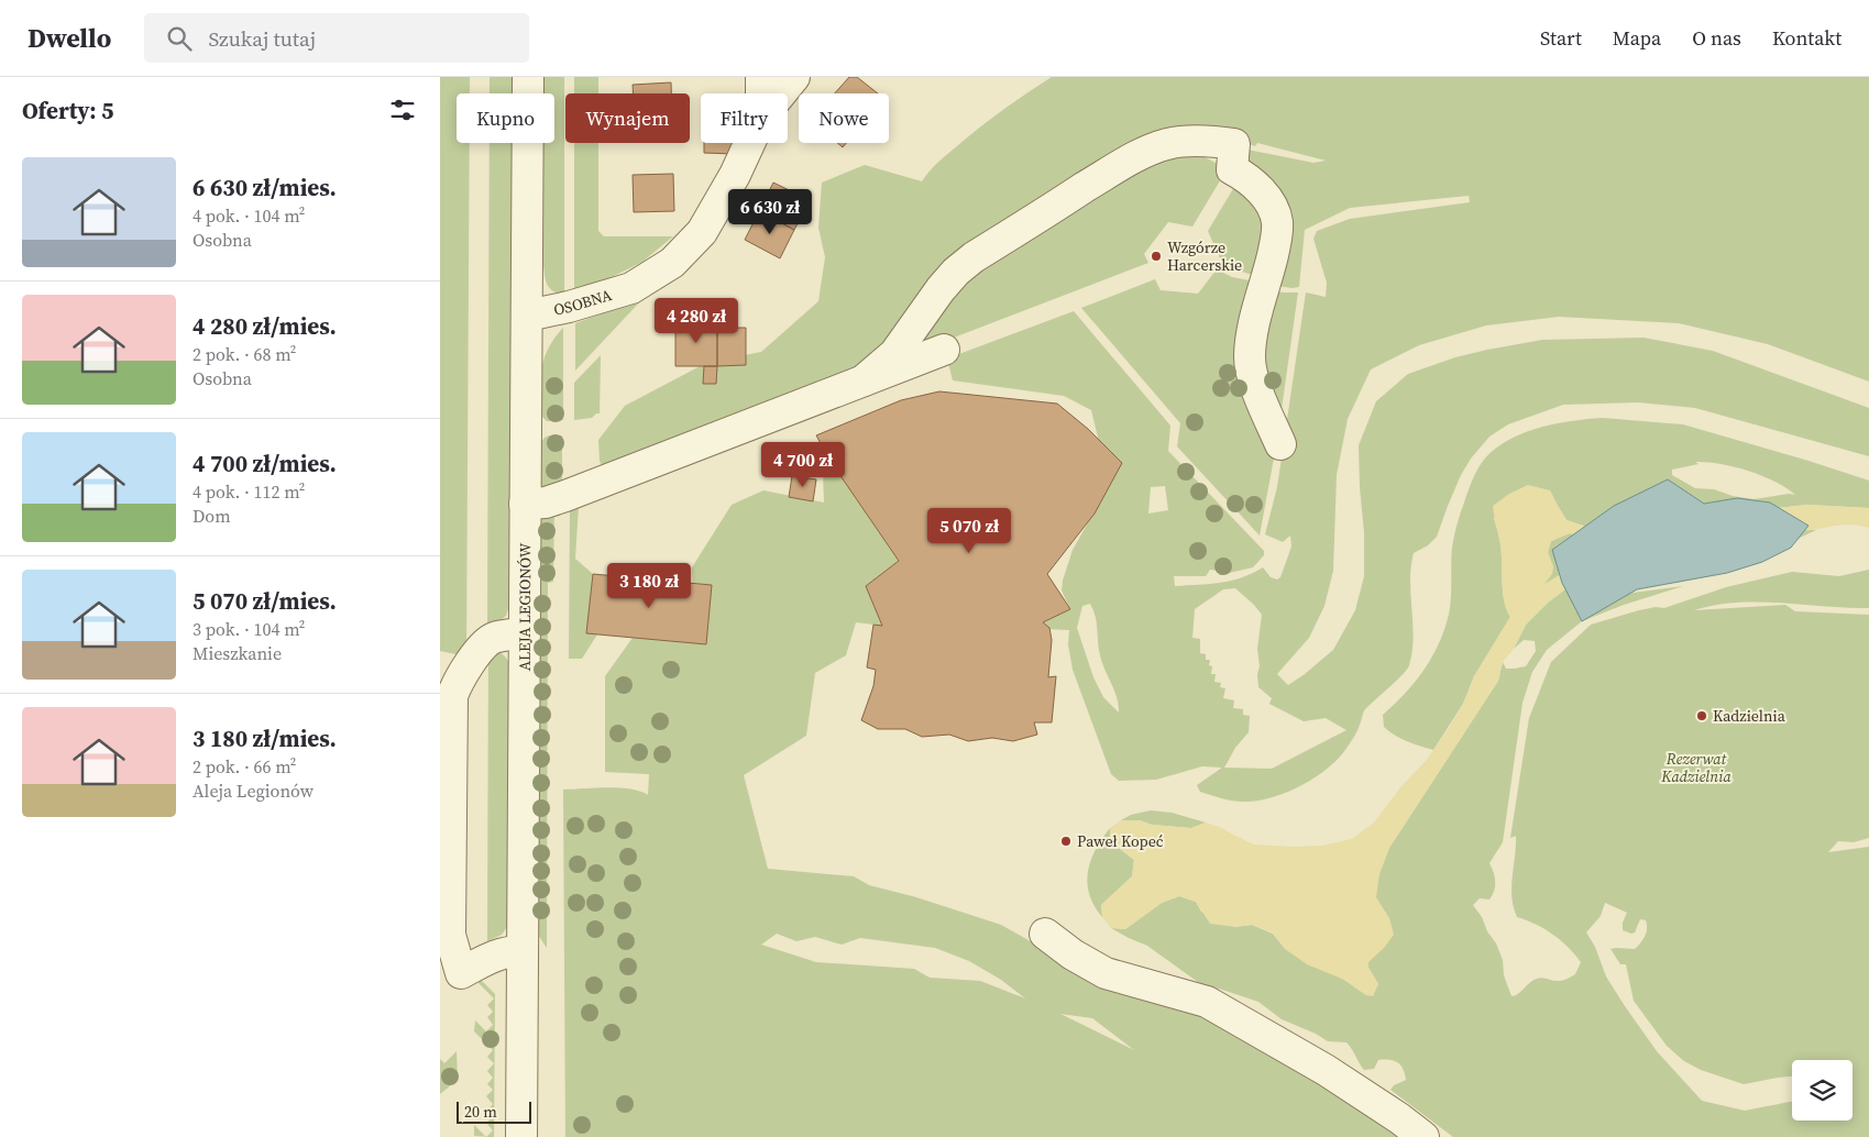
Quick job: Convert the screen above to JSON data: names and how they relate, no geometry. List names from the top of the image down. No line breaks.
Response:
{"streets":{"street":["OSOBNA","ALEJA LEGIONÓW"]},"crossings":[["OSOBNA","ALEJA LEGIONÓW"]],"parks":["Rezerwat Kadzielnia"],"places":["Wzgórze Harcerskie","Kadzielnia","Paweł Kopeć"],"scale_bar":"20 m","page":{"header":"Dwello","search":"Szukaj tutaj","nav":["Start","Mapa","O nas","Kontakt"],"heading":"Oferty: 5","chip":["Kupno","Wynajem","Filtry","Nowe"],"list":[{"name":"6 630 zł/mies.","note":"4 pok. · 104 m² · Osobna"},{"name":"4 280 zł/mies.","note":"2 pok. · 68 m² · Osobna"},{"name":"4 700 zł/mies.","note":"4 pok. · 112 m² · Dom"},{"name":"5 070 zł/mies.","note":"3 pok. · 104 m² · Mieszkanie"},{"name":"3 180 zł/mies.","note":"2 pok. · 66 m² · Aleja Legionów"}],"price":["6 630 zł","4 280 zł","4 700 zł","5 070 zł","3 180 zł"],"scale":"20 m"}}
